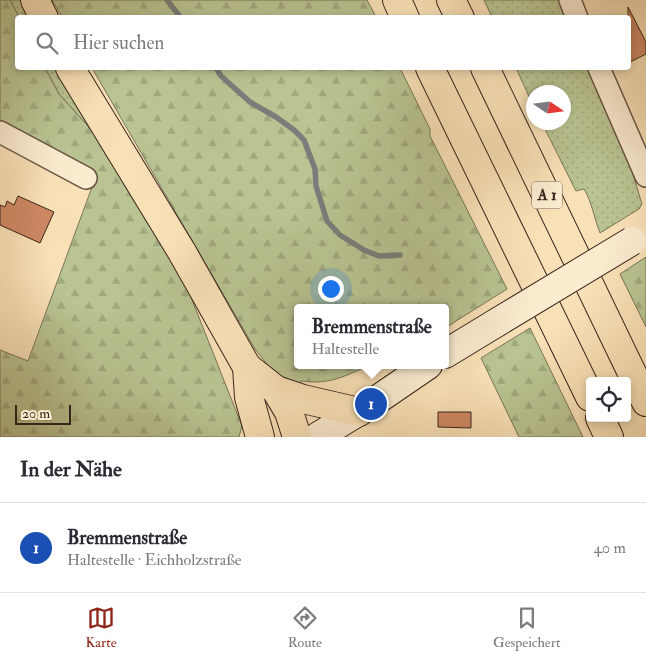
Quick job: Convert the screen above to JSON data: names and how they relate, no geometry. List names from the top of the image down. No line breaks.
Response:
{"streets":{"highway":["A 1"]},"scale_bar":"20 m","north":"right","page":{"search":"Hier suchen","popup":["Bremmenstraße","Haltestelle"],"pins":"1","scale":"20 m","heading":"In der Nähe","list":[{"mark":"1","name":"Bremmenstraße","note":"Haltestelle · Eichholzstraße","value":"40 m"}],"nav":["Karte","Route","Gespeichert"]}}
